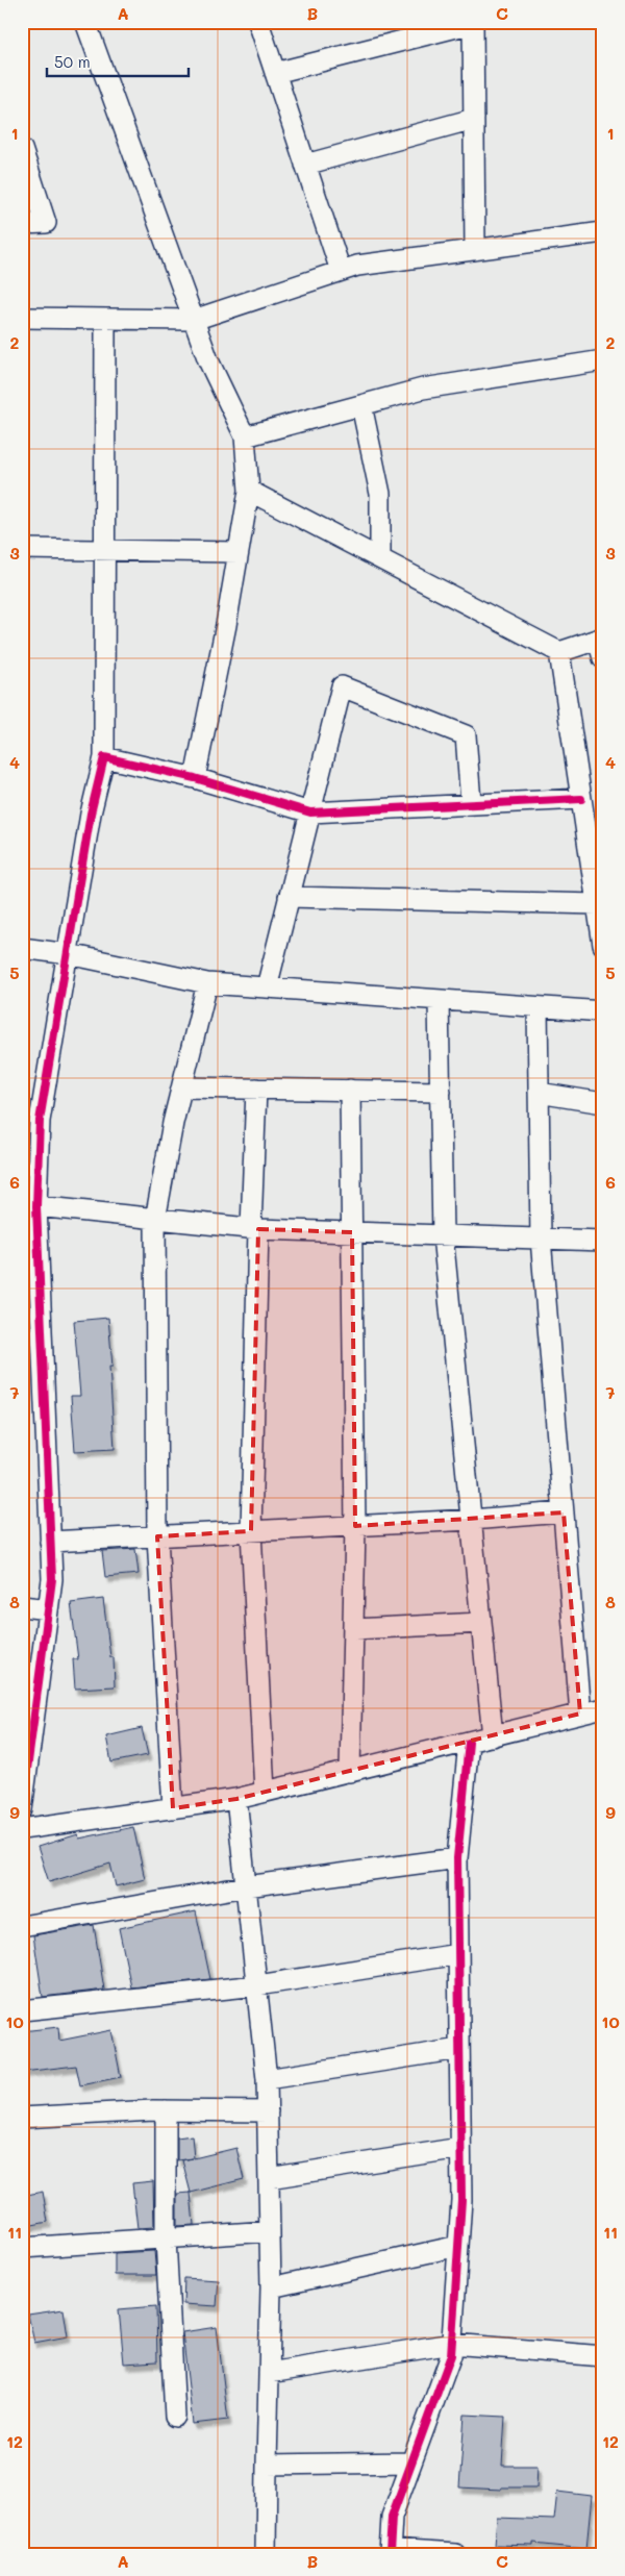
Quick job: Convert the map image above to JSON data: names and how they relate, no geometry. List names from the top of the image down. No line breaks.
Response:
{"scale_bar":"50 m","grid":{"columns":["A","B","C"],"rows":["1","2","3","4","5","6","7","8","9","10","11","12"]}}
